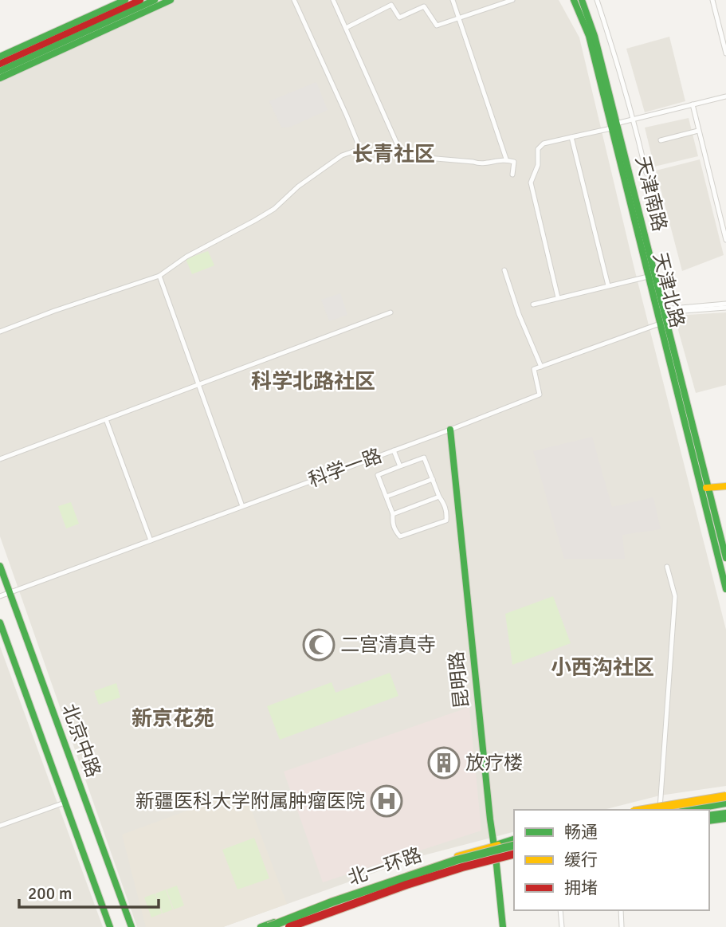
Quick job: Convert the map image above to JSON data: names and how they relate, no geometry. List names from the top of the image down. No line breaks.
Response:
{"streets":{"main road":["天津南路","天津北路","昆明路","北京中路","北一环路"],"street":["科学一路"]},"crossings":[["天津南路","天津北路"],["科学一路","昆明路"],["科学一路","北京中路"]],"districts":["长青社区","科学北路社区","小西沟社区","新京花苑"],"places":{"mosque":["二宫清真寺"],"building":["放疗楼"],"hospital":["新疆医科大学附属肿瘤医院"]},"legend":["畅通","缓行","拥堵"],"scale_bar":"200 m"}
